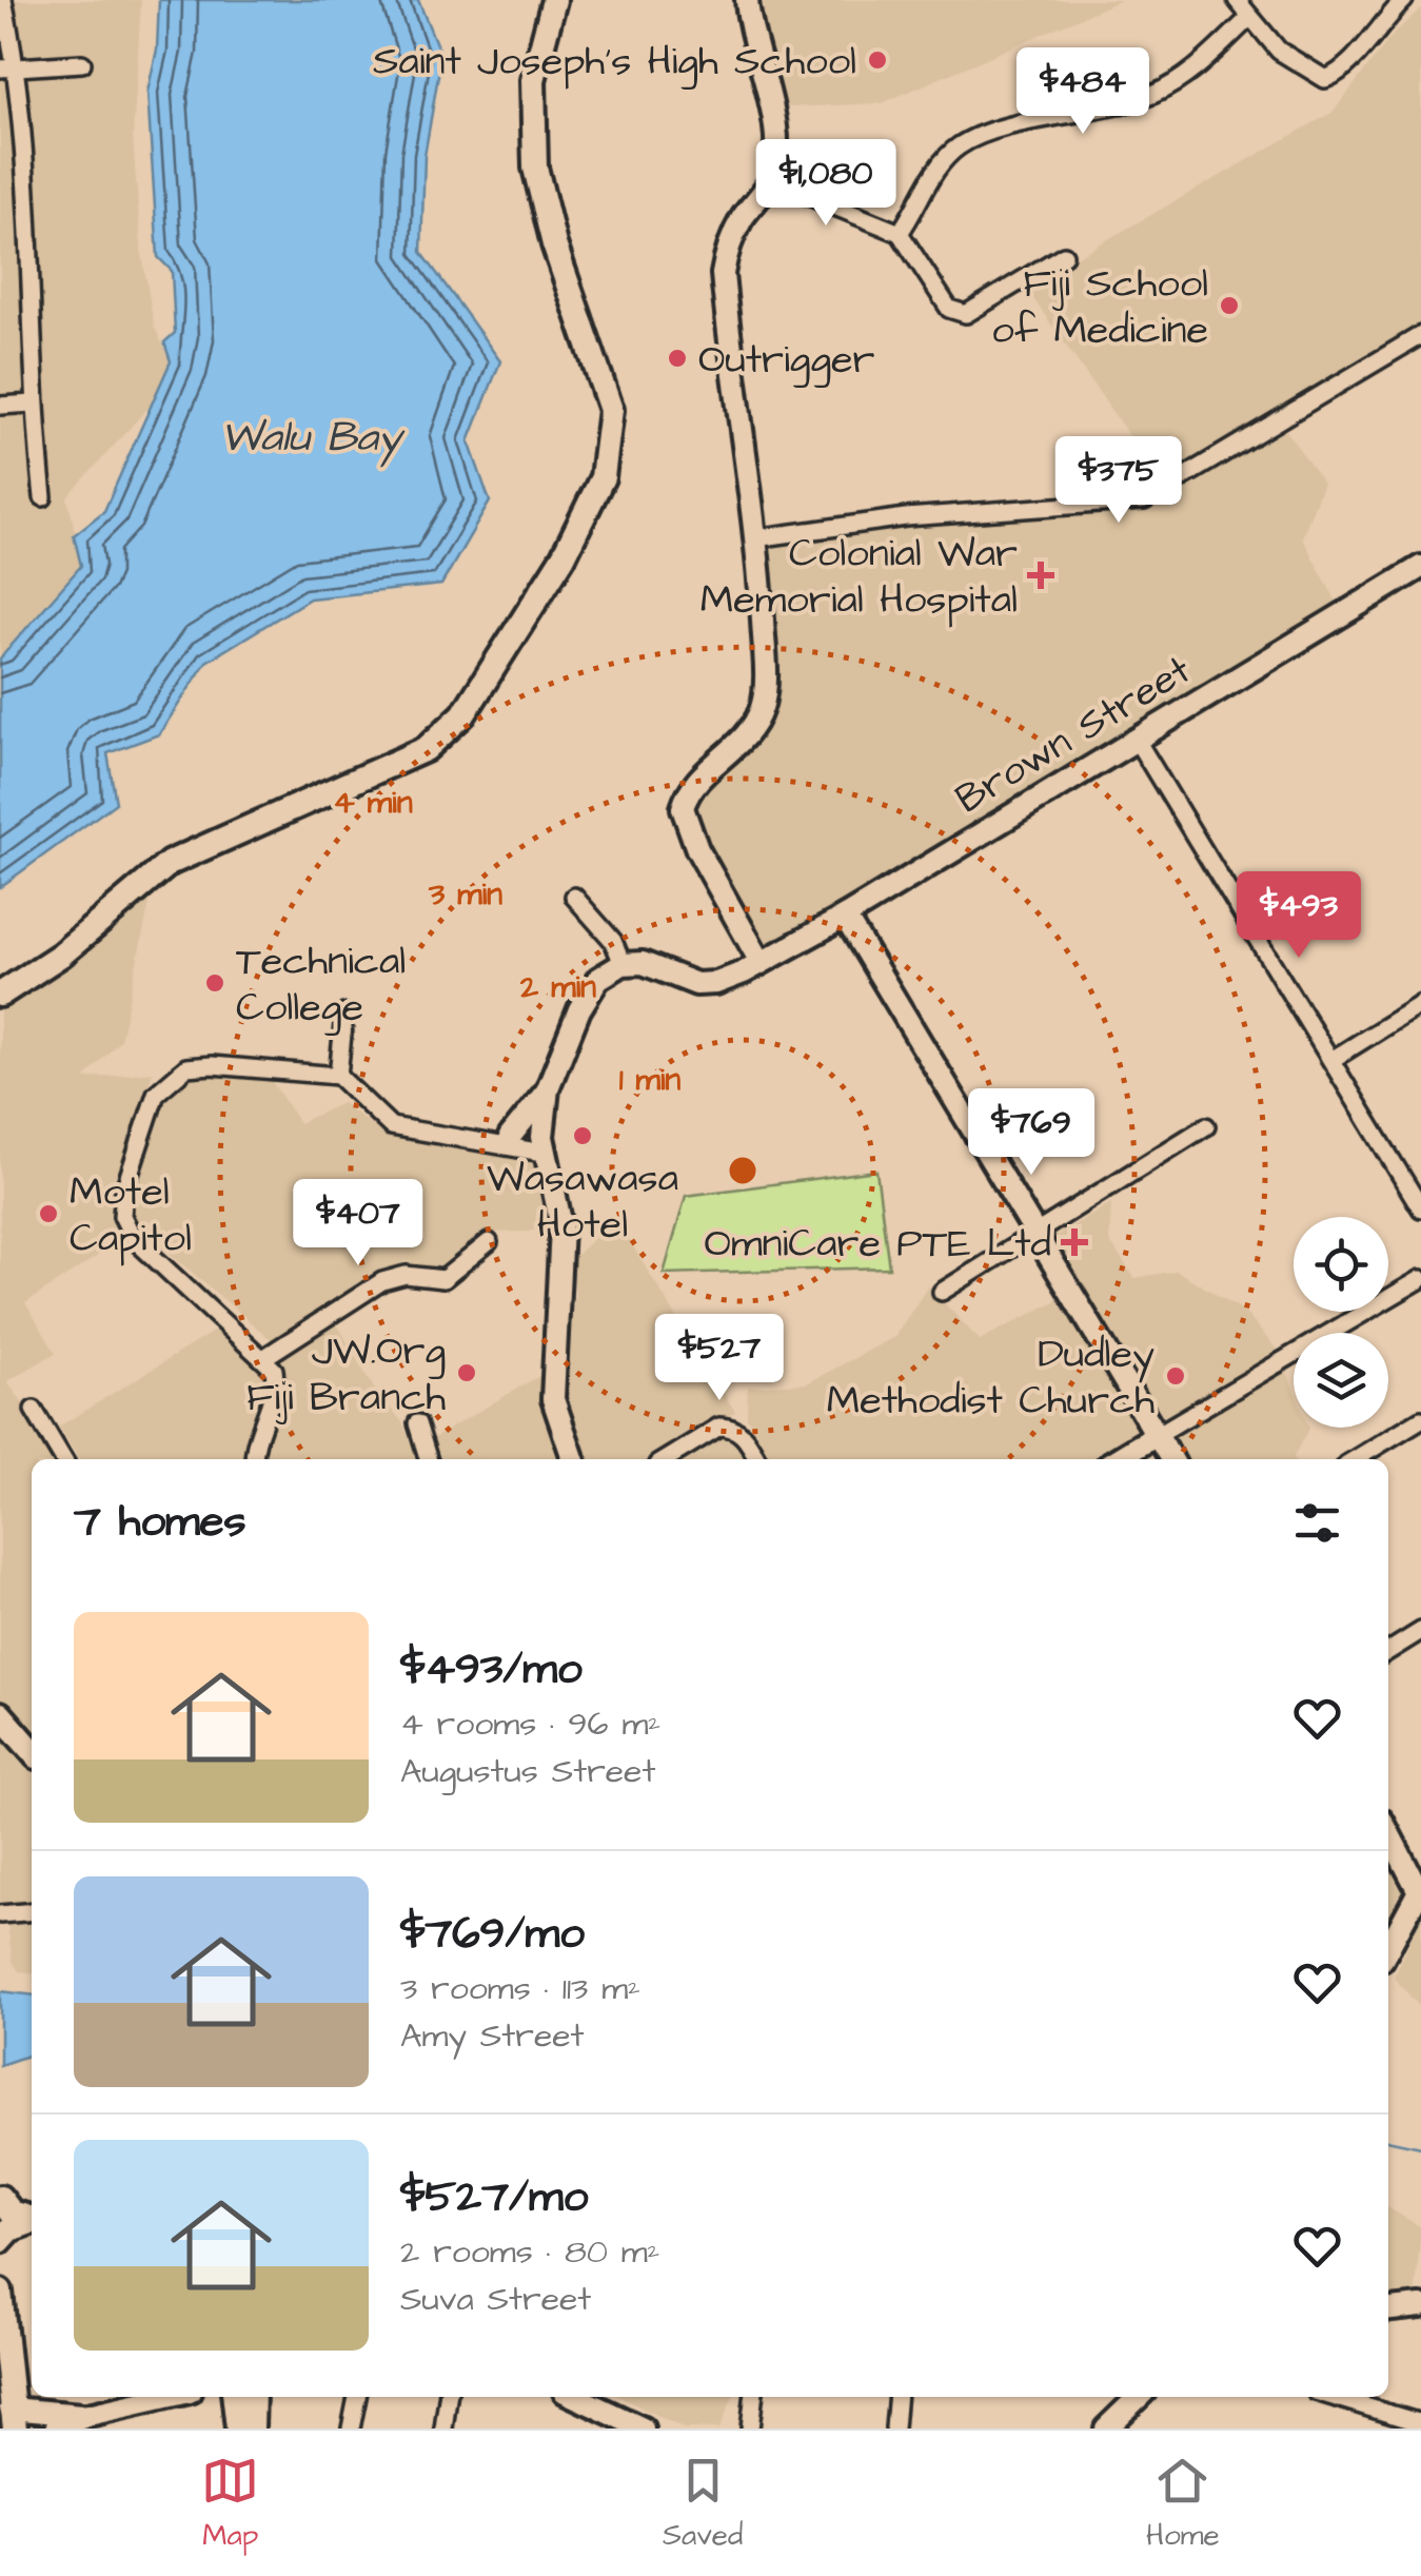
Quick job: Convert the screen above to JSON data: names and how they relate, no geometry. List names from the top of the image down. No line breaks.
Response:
{"streets":{"main road":["Brown Street"]},"water":["Walu Bay"],"places":{"other":["Saint Joseph's High School","Fiji School of Medicine","Outrigger","Technical College","Wasawasa Hotel","Motel Capitol","JW.Org Fiji Branch","Dudley Methodist Church"],"health":["Colonial War Memorial Hospital","OmniCare PTE Ltd"]},"page":{"price":["$484","$1,080","$375","$493","$769","$407","$527"],"heading":"7 homes","list":[{"name":"$493/mo","note":"4 rooms · 96 m² · Augustus Street"},{"name":"$769/mo","note":"3 rooms · 113 m² · Amy Street"},{"name":"$527/mo","note":"2 rooms · 80 m² · Suva Street"}],"tabs":["Map","Saved","Home"]},"rings":["4 min","3 min","2 min","1 min"]}
